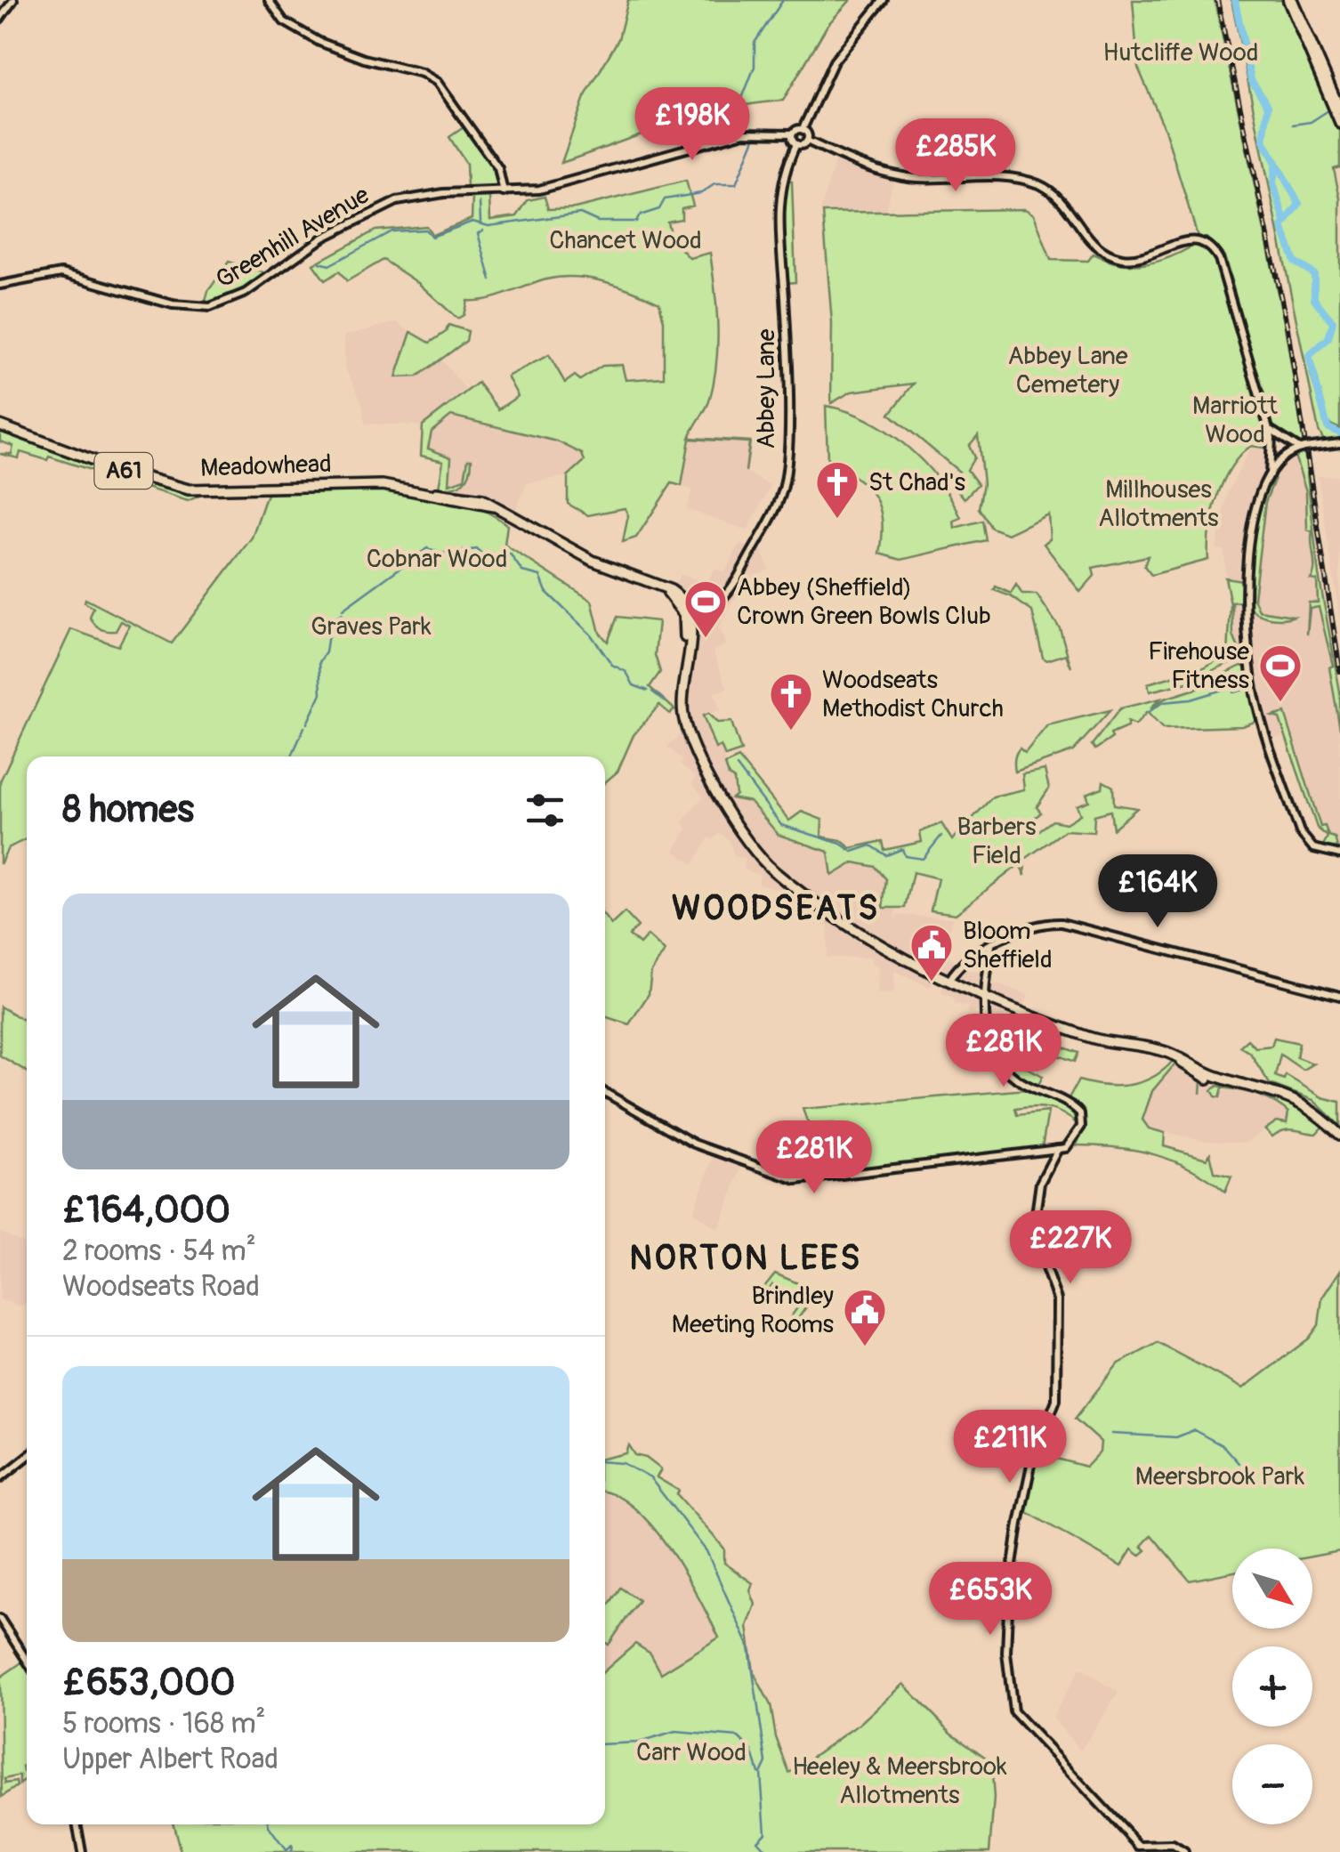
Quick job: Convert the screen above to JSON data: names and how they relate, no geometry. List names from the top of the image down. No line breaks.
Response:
{"streets":{"highway":["Meadowhead","A61"],"street":["Greenhill Avenue","Abbey Lane"]},"crossings":[["Abbey Lane","Meadowhead"]],"districts":["WOODSEATS","NORTON LEES"],"parks":["Hutcliffe Wood","Chancet Wood","Abbey Lane Cemetery","Marriott Wood","Millhouses Allotments","Cobnar Wood","Graves Park","Barbers Field","Meersbrook Park","Carr Wood","Heeley & Meersbrook Allotments"],"places":{"church":["St Chad's","Woodseats Methodist Church"],"sports":["Abbey (Sheffield) Crown Green Bowls Club","Firehouse Fitness"],"public building":["Bloom Sheffield","Brindley Meeting Rooms"]},"north":"bottom right","page":{"price":["£198K","£285K","£164K","£281K","£281K","£227K","£211K","£653K"],"heading":"8 homes","list":[{"name":"£164,000","note":"2 rooms · 54 m² · Woodseats Road"},{"name":"£653,000","note":"5 rooms · 168 m² · Upper Albert Road"}],"map_buttons":["+","−"]}}
